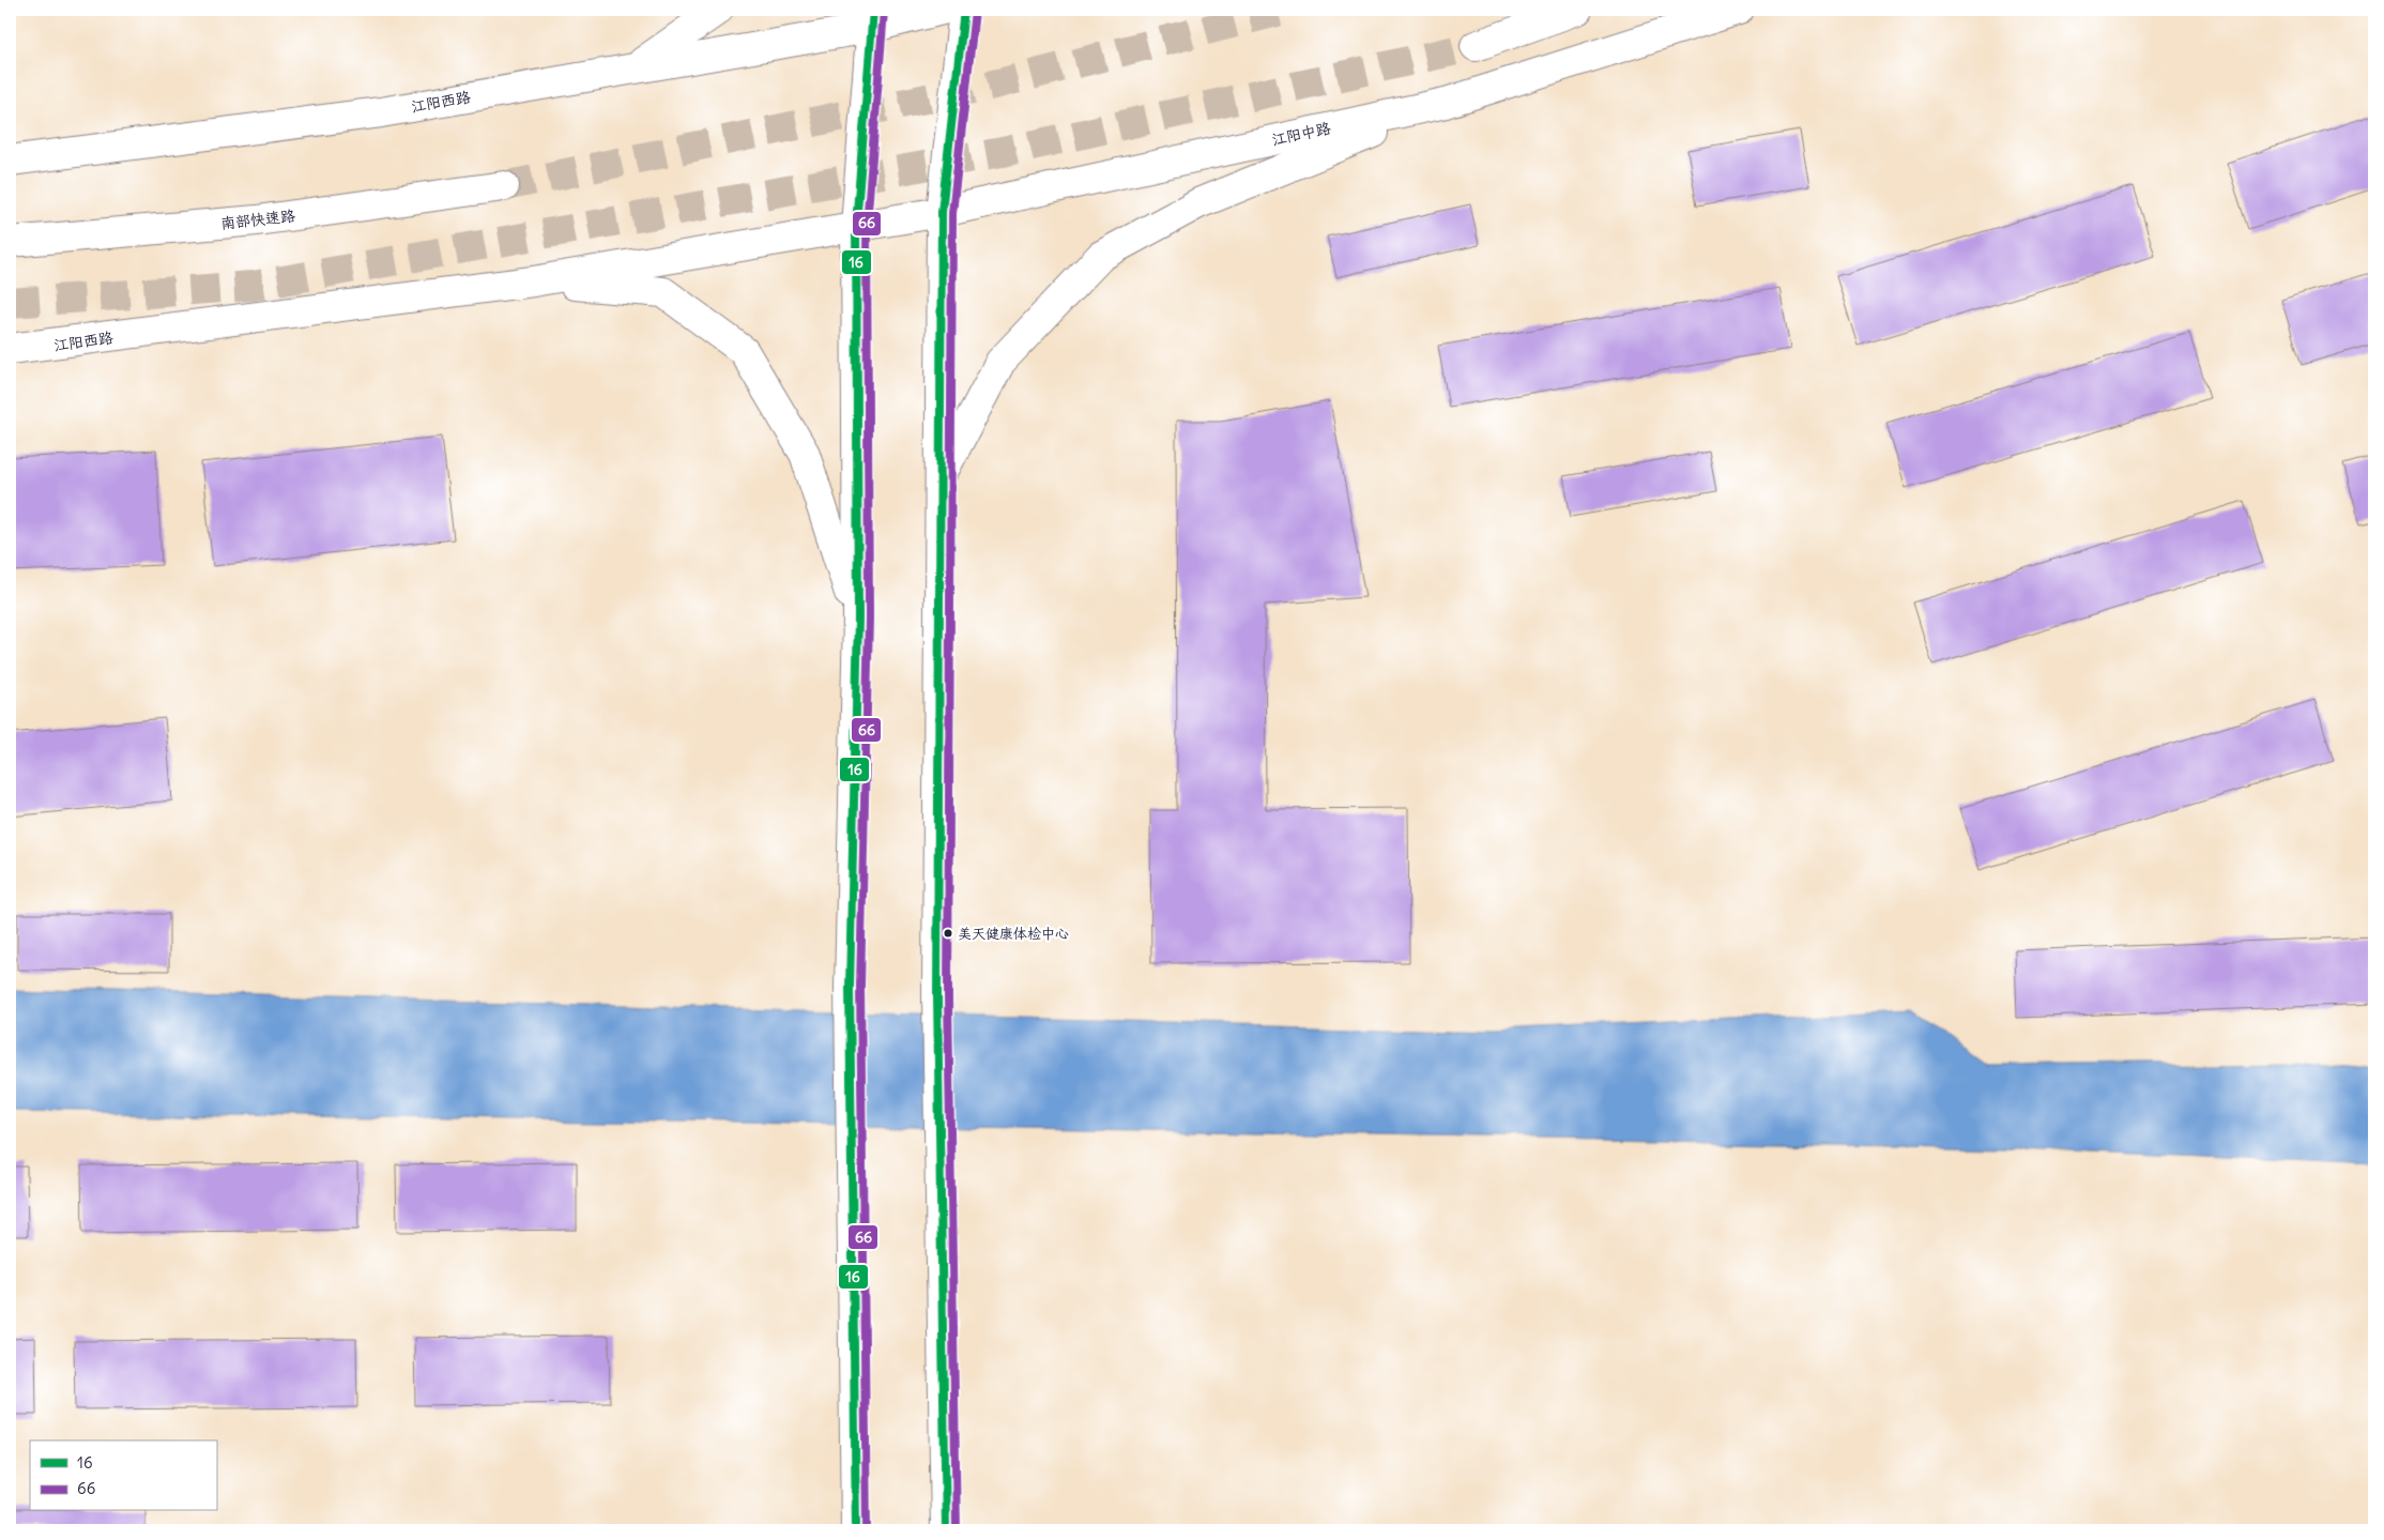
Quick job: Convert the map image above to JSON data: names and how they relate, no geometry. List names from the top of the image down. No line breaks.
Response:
{"streets":{"main road":["江阳西路","江阳中路","南部快速路"]},"crossings":[["江阳西路","江阳中路"]],"places":["美天健康体检中心"],"lines":["transit line 16","transit line 66"],"legend":["16","66"]}
